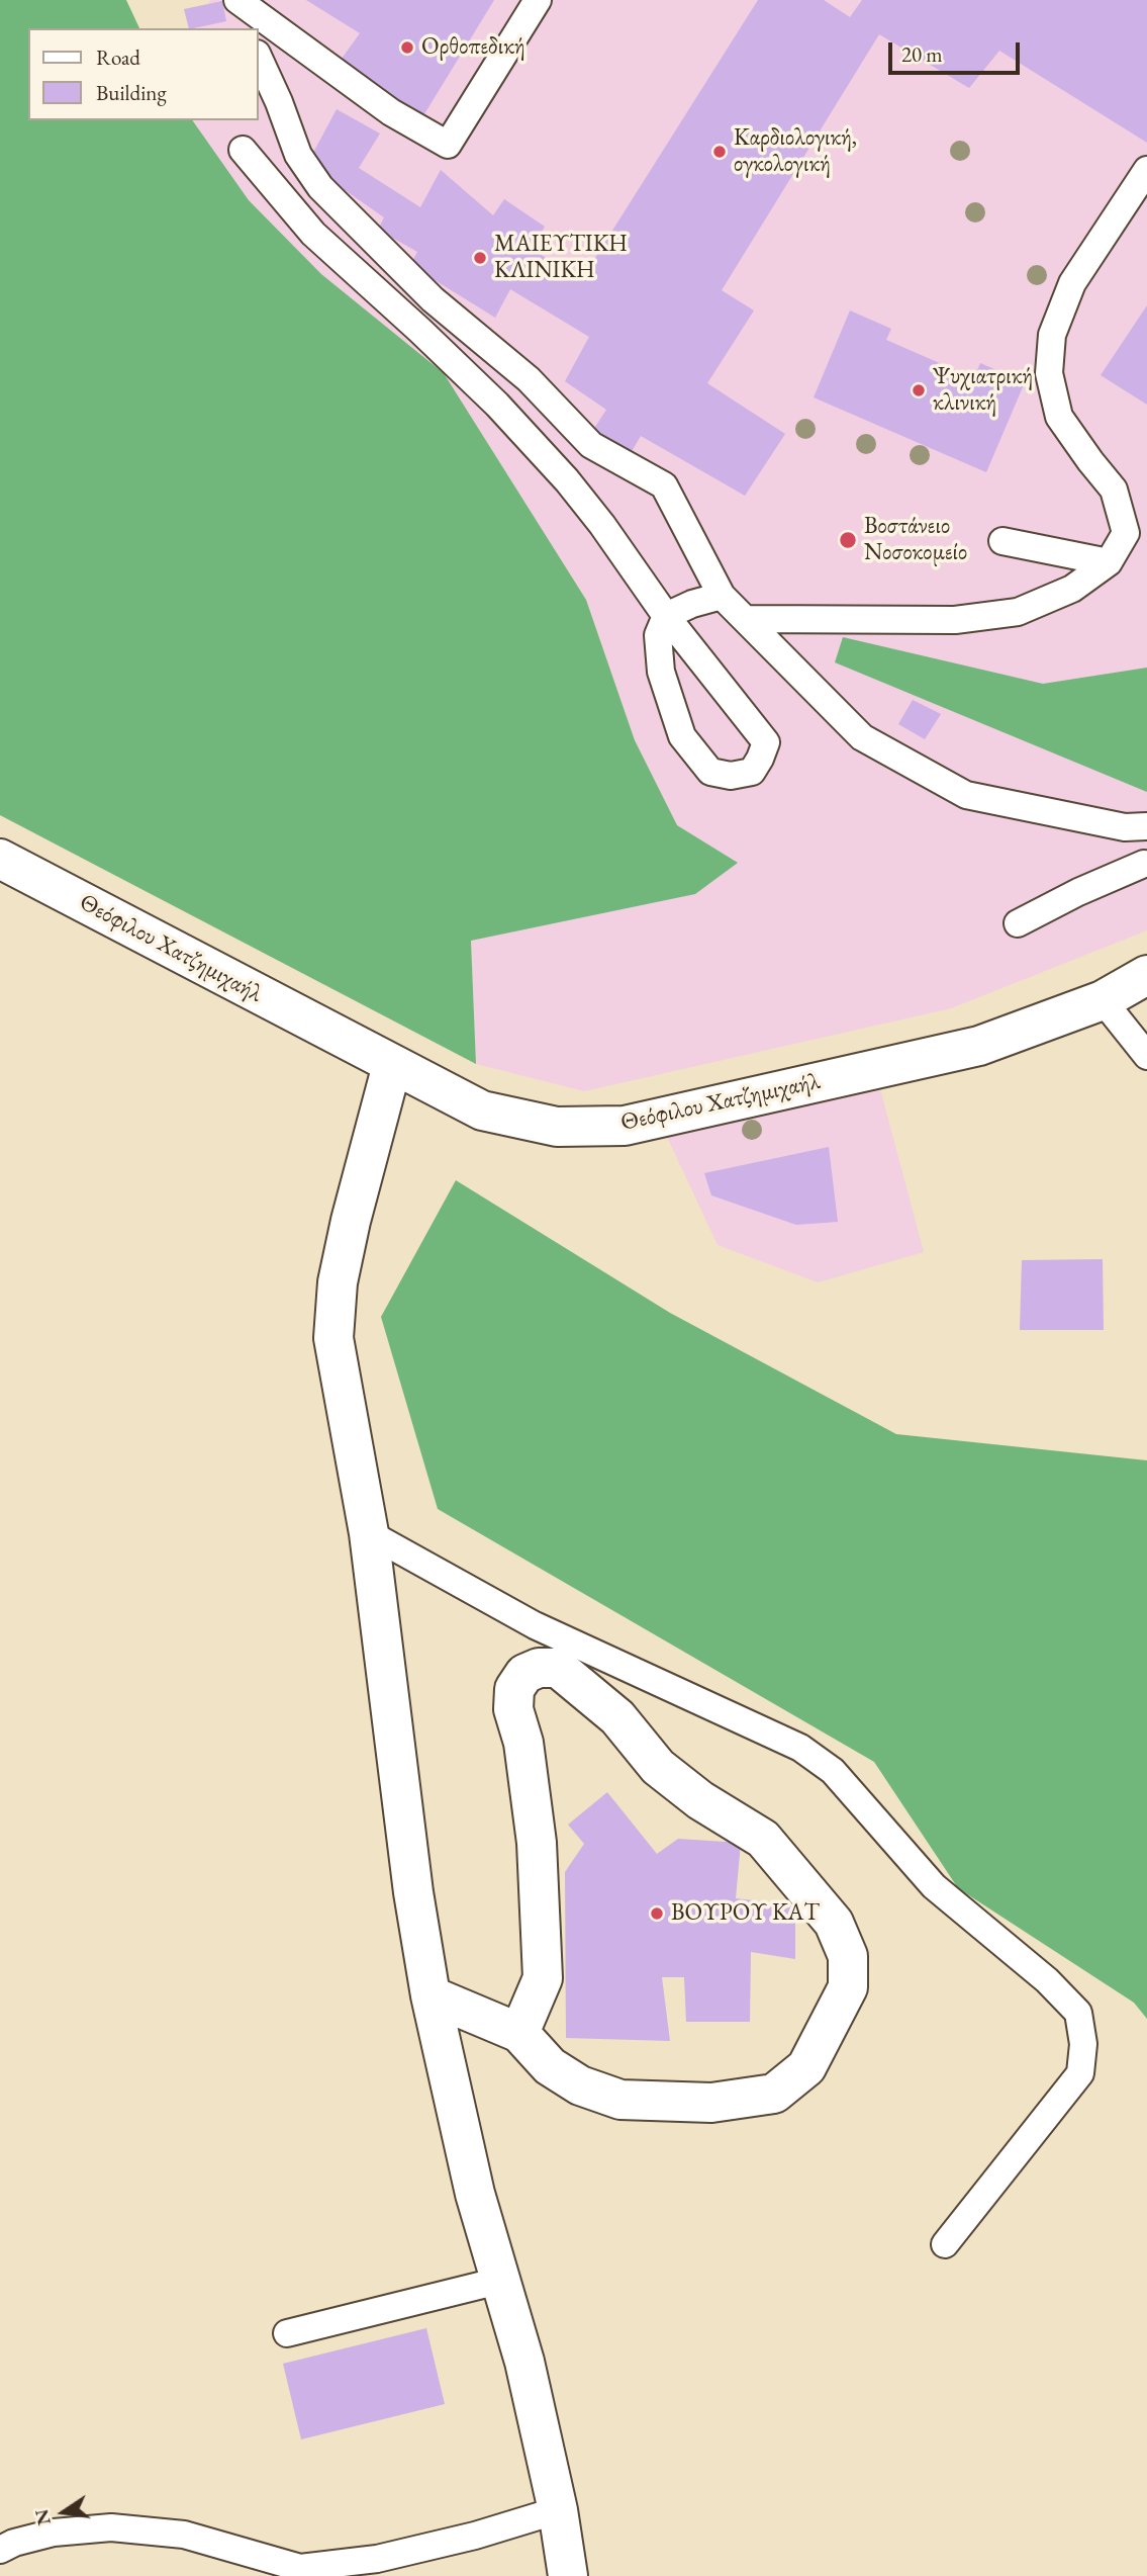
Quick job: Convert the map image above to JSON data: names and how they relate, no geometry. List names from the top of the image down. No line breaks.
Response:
{"streets":{"street":["Θεόφιλου Χατζημιχαήλ"]},"places":["Ορθοπεδική","Καρδιολογική, ογκολογική","ΜΑΙΕΥΤΙΚΗ ΚΛΙΝΙΚΗ","Ψυχιατρική κλινική","Βοστάνειο Νοσοκομείο","ΒΟΥΡΟΥ ΚΑΤ"],"legend":["Road","Building"],"scale_bar":"20 m","north":"left"}
